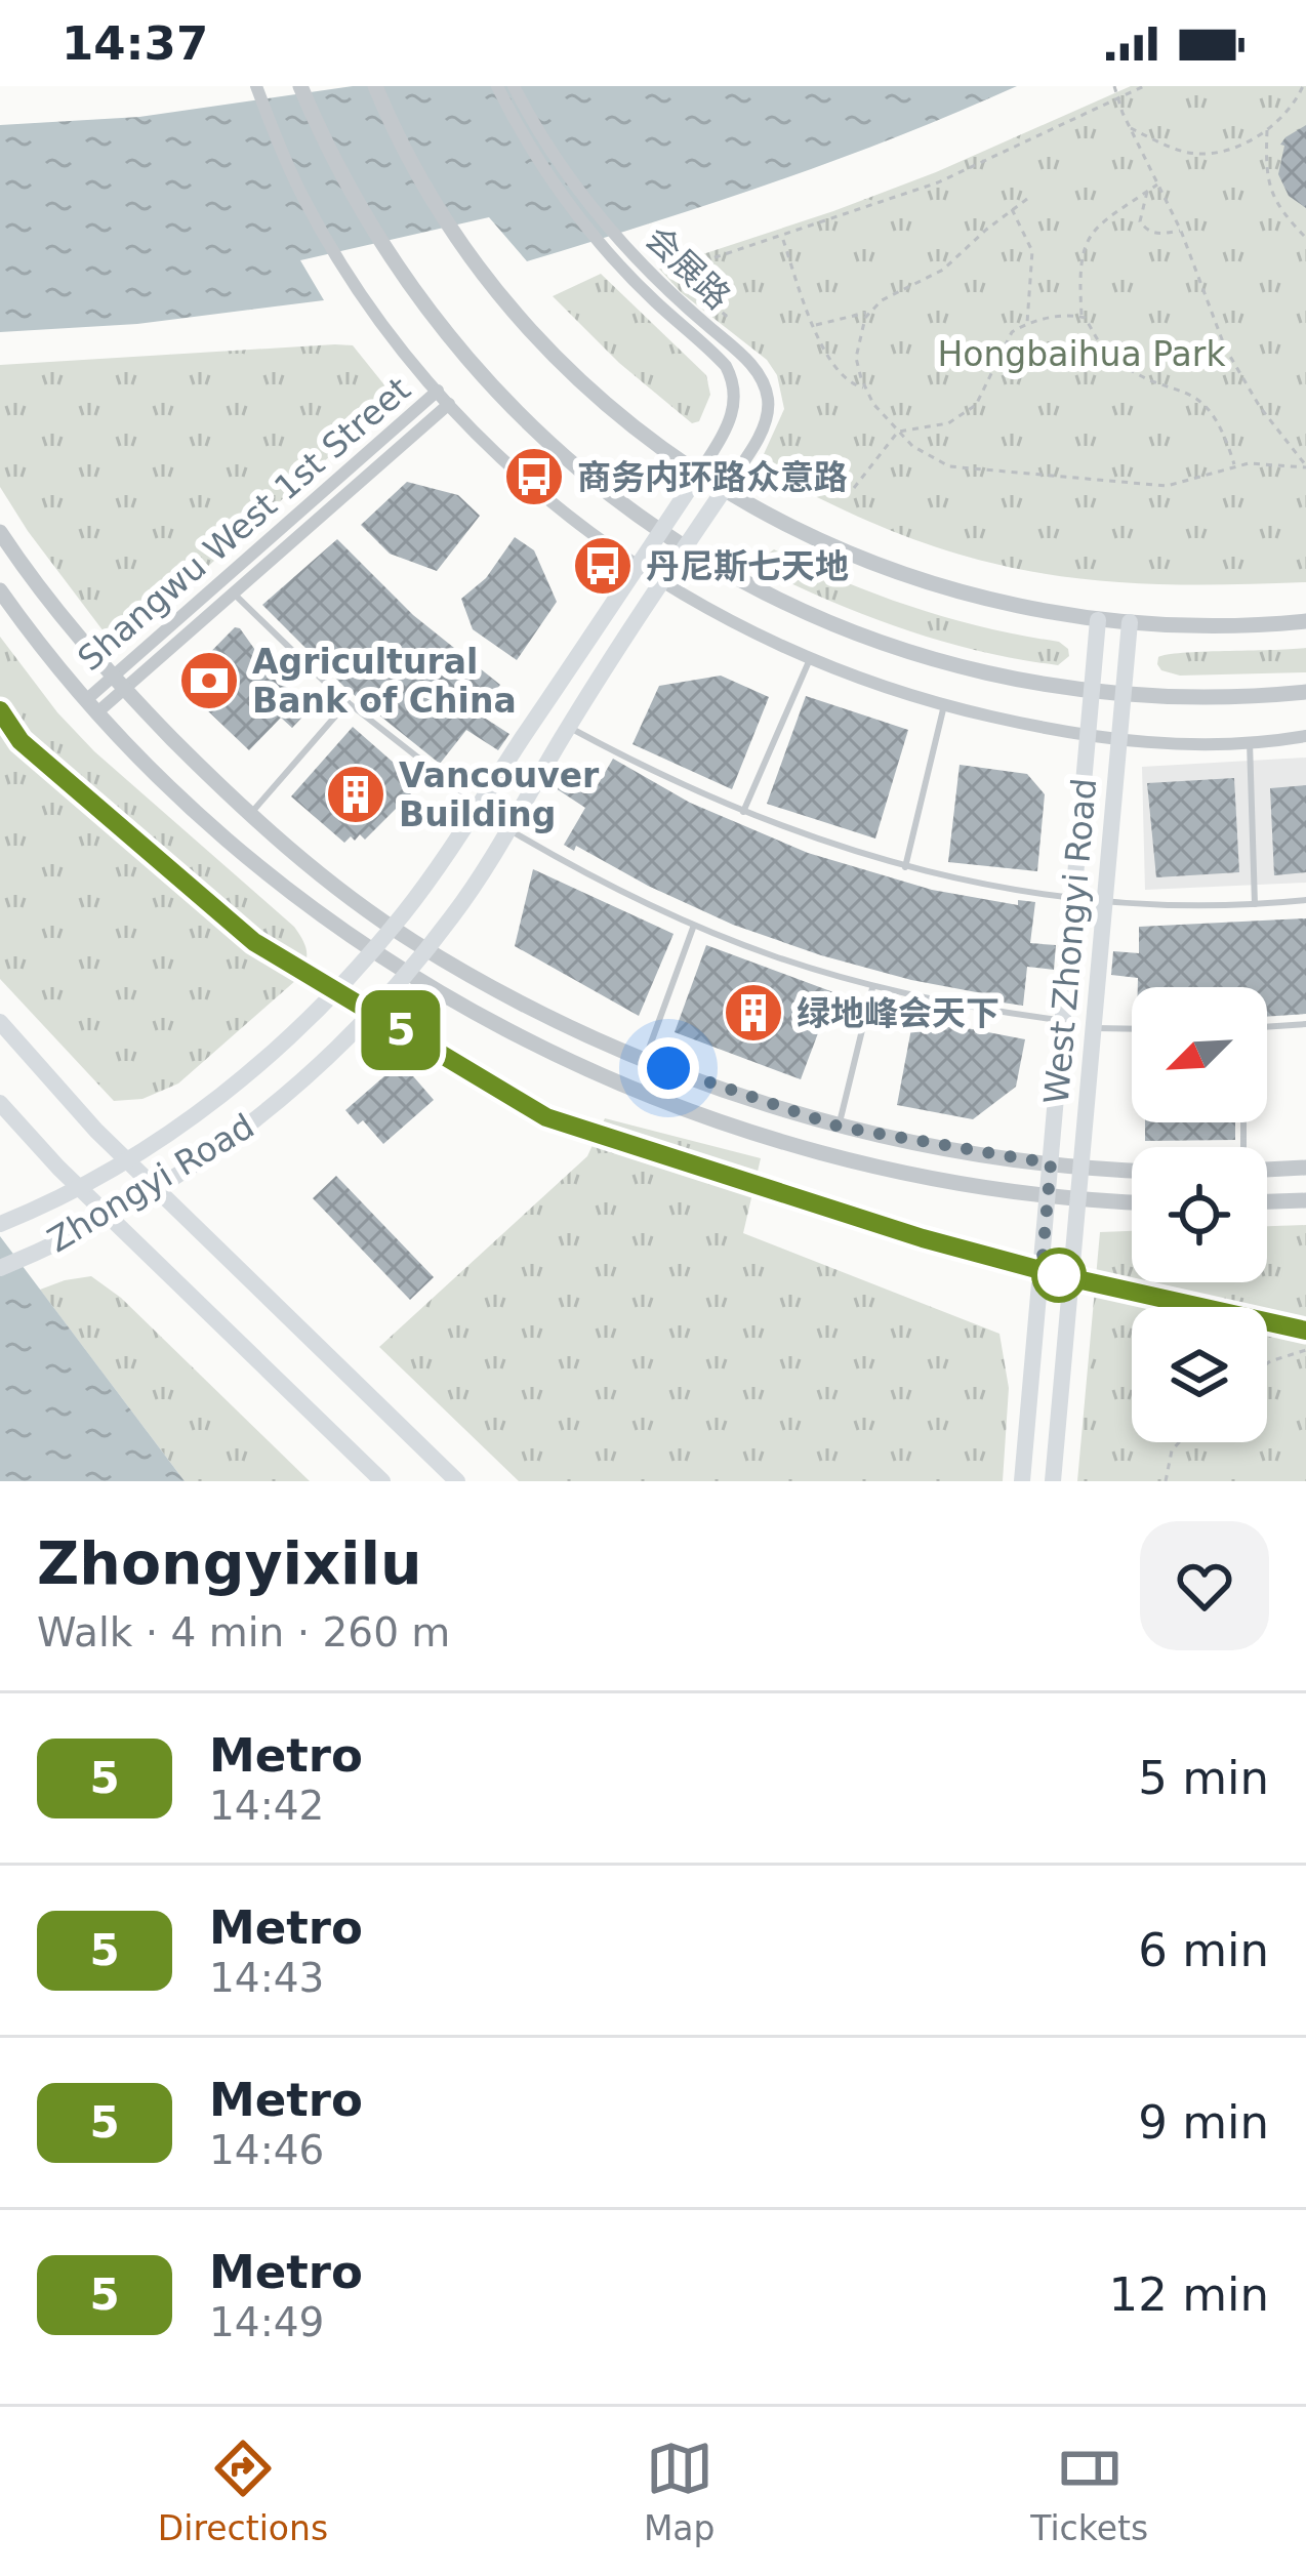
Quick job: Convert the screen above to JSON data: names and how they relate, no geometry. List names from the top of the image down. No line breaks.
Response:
{"streets":{"main road":["West Zhongyi Road","Zhongyi Road"],"street":["会展路","Shangwu West 1st Street"]},"crossings":[["会展路","Zhongyi Road"]],"parks":["Hongbaihua Park"],"places":{"bus stop":["商务内环路众意路","丹尼斯七天地"],"bank":["Agricultural Bank of China"],"building":["Vancouver Building","绿地峰会天下"]},"lines":["metro line 5"],"north":"bottom left","page":{"status":"14:37","on_map":"5","heading":["Zhongyixilu","Walk · 4 min · 260 m"],"list":[{"mark":"5","name":"Metro","note":"14:42","value":"5 min"},{"mark":"5","name":"Metro","note":"14:43","value":"6 min"},{"mark":"5","name":"Metro","note":"14:46","value":"9 min"},{"mark":"5","name":"Metro","note":"14:49","value":"12 min"}],"tabs":["Directions","Map","Tickets"]}}
